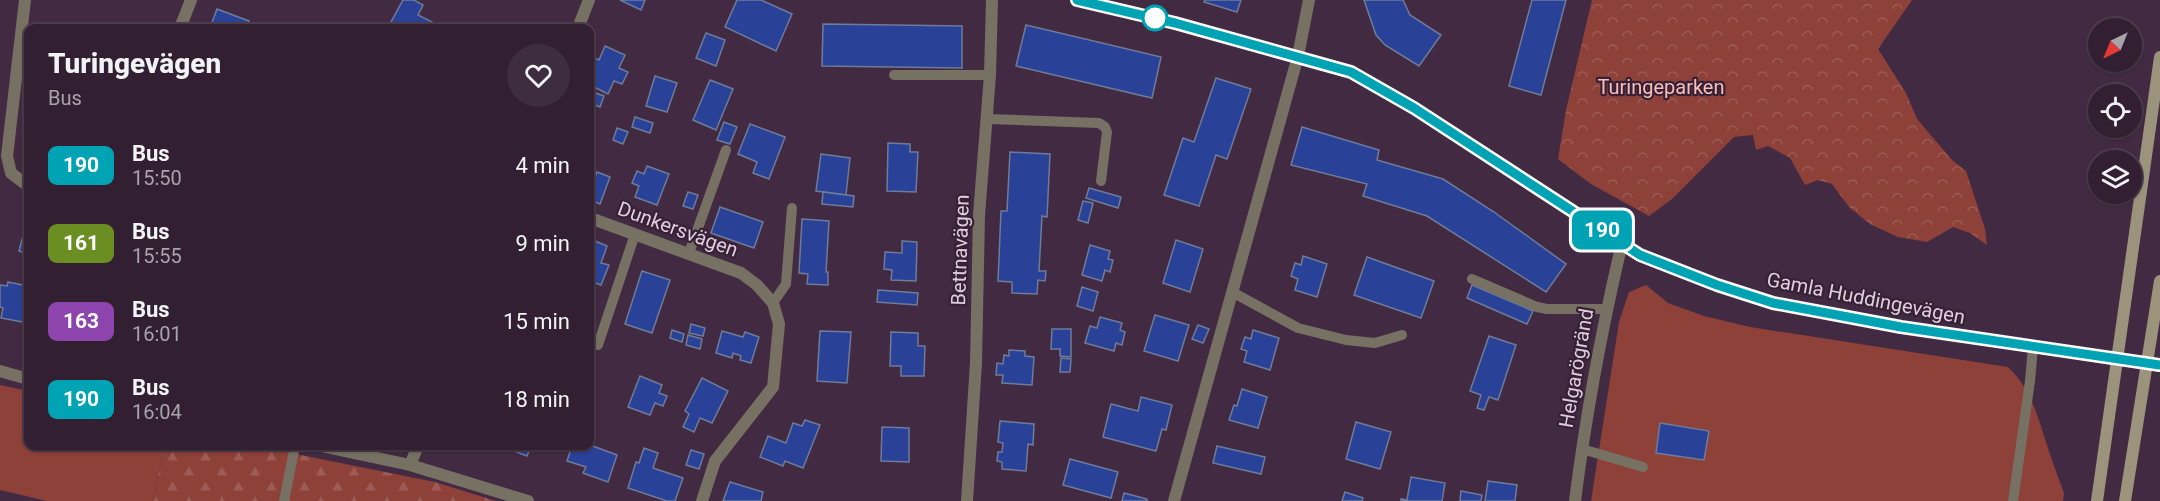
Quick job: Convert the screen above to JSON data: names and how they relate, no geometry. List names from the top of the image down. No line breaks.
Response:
{"streets":{"street":["Dunkersvägen","Bettnavägen","Gamla Huddingevägen","Helgarögränd"]},"crossings":[["Gamla Huddingevägen","Helgarögränd"]],"parks":["Turingeparken"],"lines":["bus line 190"],"north":"bottom left","page":{"on_map":"190","heading":["Turingevägen","Bus"],"list":[{"mark":"190","name":"Bus","note":"15:50","value":"4 min"},{"mark":"161","name":"Bus","note":"15:55","value":"9 min"},{"mark":"163","name":"Bus","note":"16:01","value":"15 min"},{"mark":"190","name":"Bus","note":"16:04","value":"18 min"}]}}
